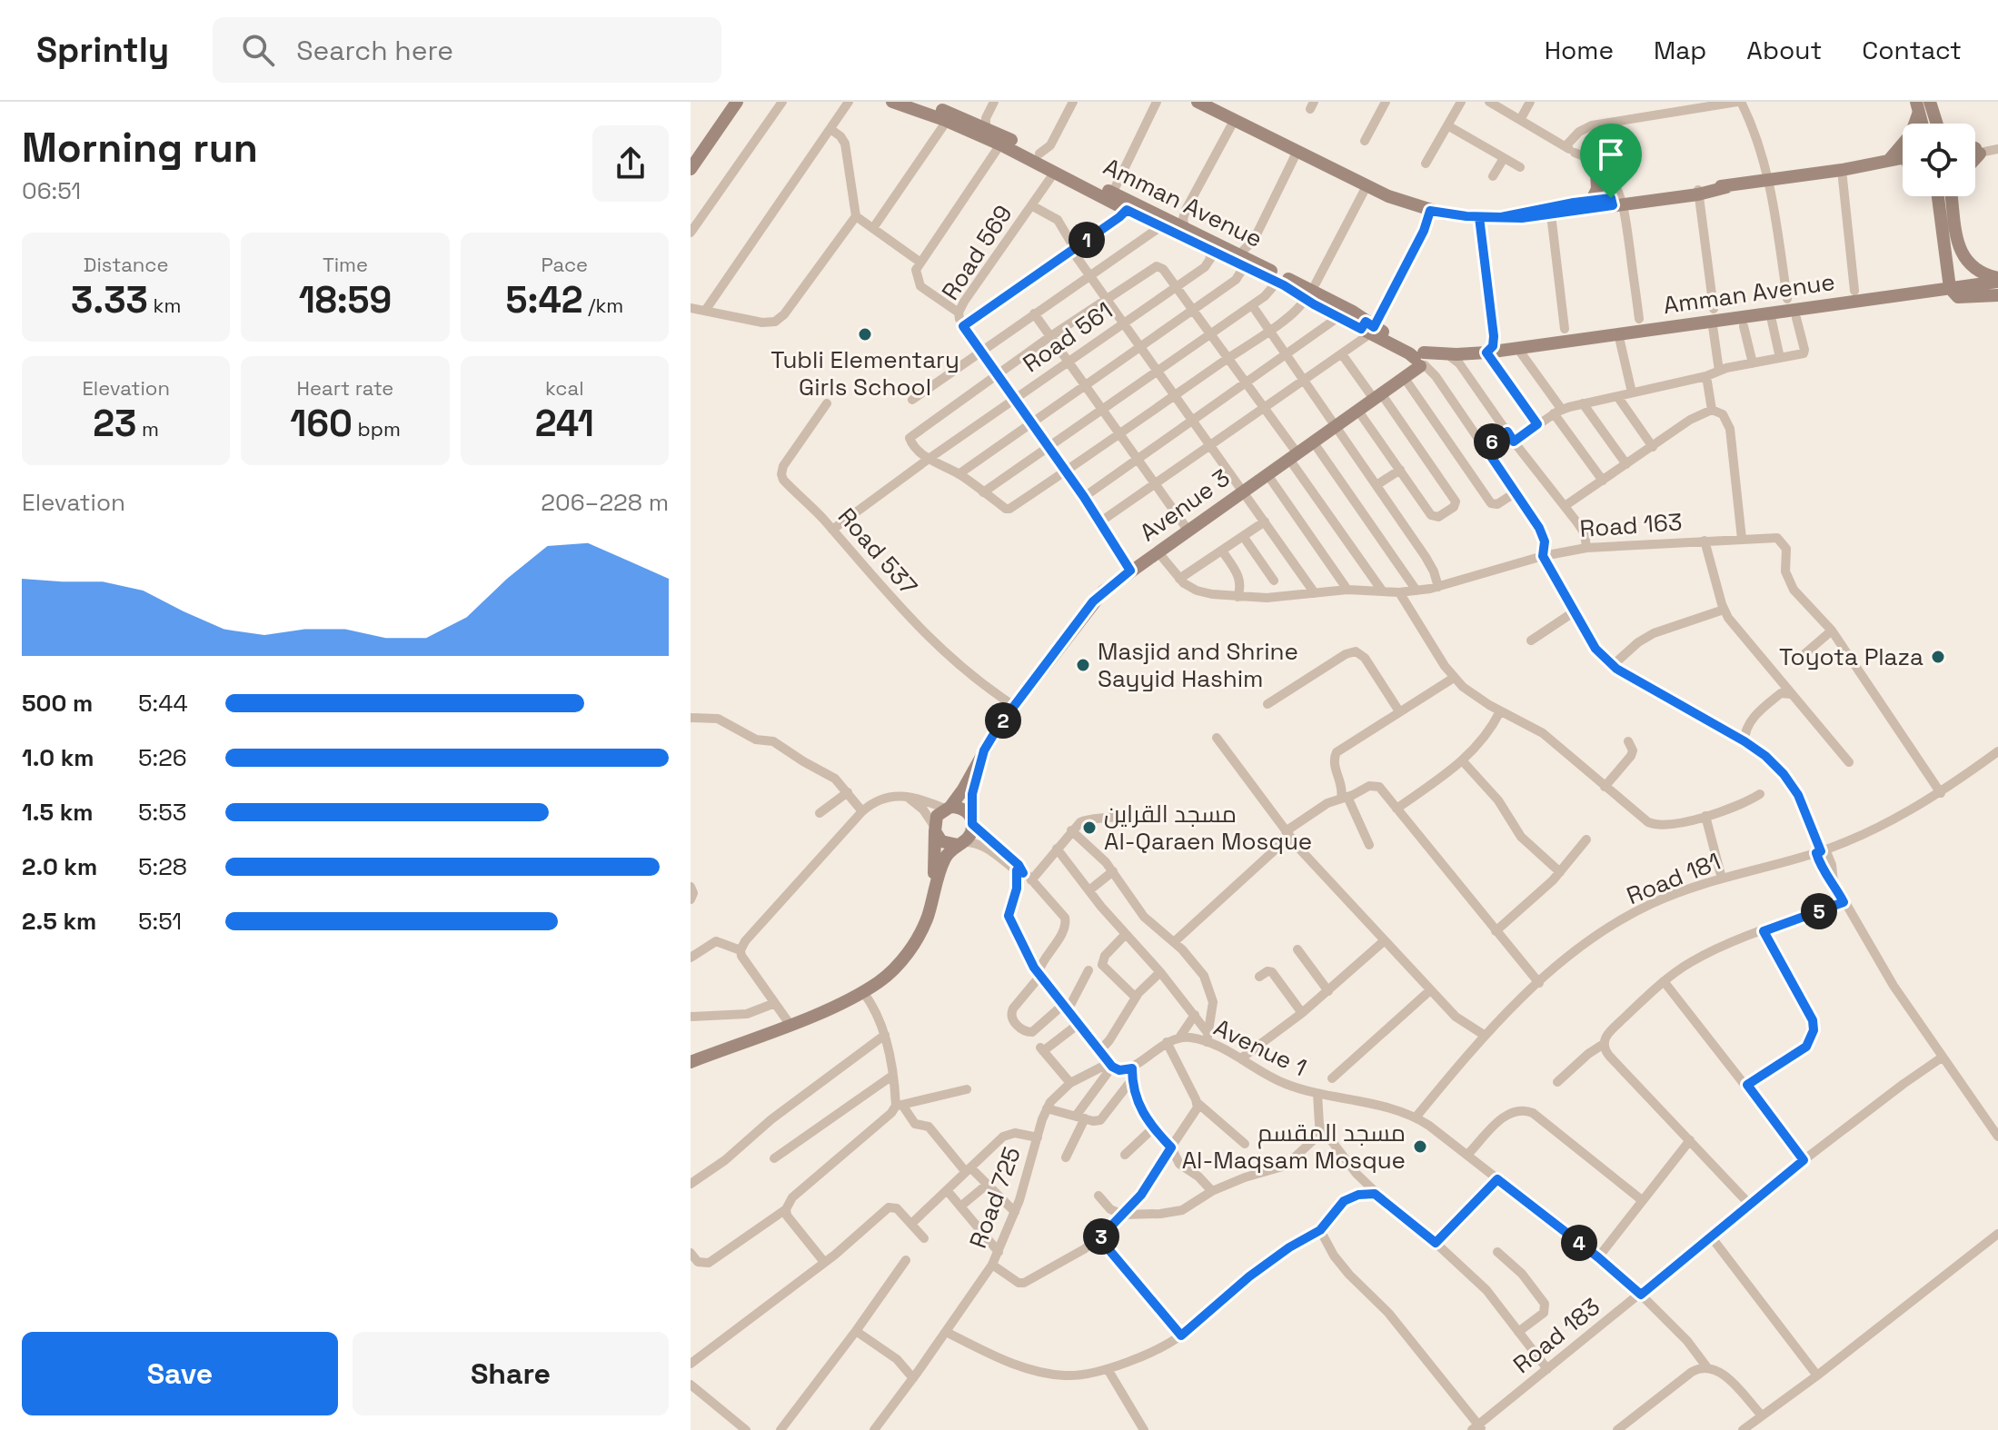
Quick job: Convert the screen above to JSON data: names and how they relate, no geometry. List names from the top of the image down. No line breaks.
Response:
{"streets":{"street":["Amman Avenue","Road 569","Road 561","Avenue 3","Road 163","Road 537","Road 181","Avenue 1","Road 725","Road 183"]},"crossings":[["Amman Avenue","Road 569"],["Amman Avenue","Road 561"],["Amman Avenue","Avenue 3"],["Road 569","Road 561"],["Road 569","Avenue 3"],["Road 561","Road 537"],["Avenue 3","Road 537"]],"places":["Tubli Elementary Girls School","Toyota Plaza","Masjid and Shrine Sayyid Hashim","مسجد القراين Al-Qaraen Mosque","مسجد المقسم Al-Maqsam Mosque"],"page":{"header":"Sprintly","search":"Search here","nav":["Home","Map","About","Contact"],"heading":["Morning run","06:51"],"pins":["1","6","2","5","3","4"],"stats":[["Distance","3.33 km"],["Time","18:59"],["Pace","5:42 /km"],["Elevation","23 m"],["Heart rate","160 bpm"],["kcal","241"]],"chart":["Elevation","206–228 m"],"list":[{"name":"500 m","note":"5:44"},{"name":"1.0 km","note":"5:26"},{"name":"1.5 km","note":"5:53"},{"name":"2.0 km","note":"5:28"},{"name":"2.5 km","note":"5:51"}],"buttons":["Save","Share"]}}
